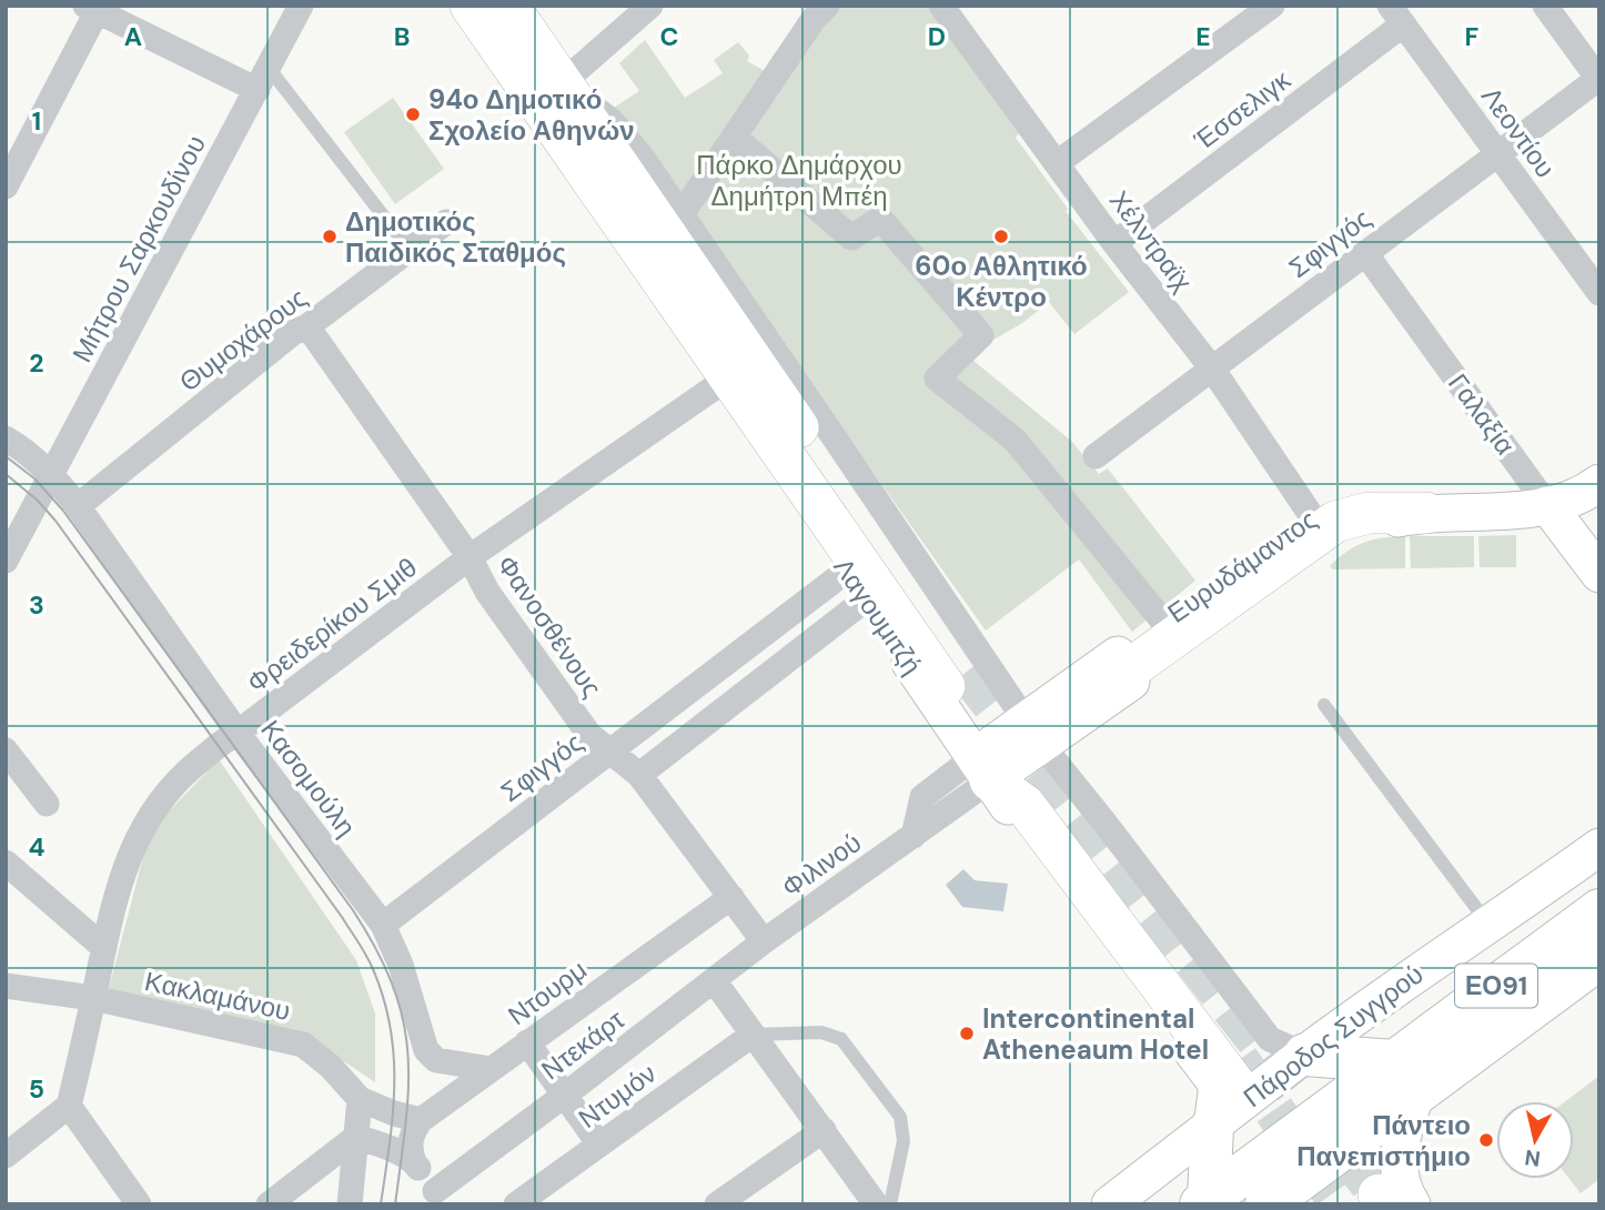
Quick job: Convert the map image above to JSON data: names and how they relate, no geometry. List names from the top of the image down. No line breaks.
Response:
{"streets":{"highway":["ΕΟ91"],"main road":["Λαγουμιτζή"],"street":["Έσσελιγκ","Λεοντίου","Χέλντραϊχ","Σφιγγός","Μήτρου Σαρκουδίνου","Θυμοχάρους","Γαλαξία","Ευρυδάμαντος","Φρειδερίκου Σμιθ","Φανοσθένους","Κασομούλη","Φιλινού","Ντουρμ","Κακλαμάνου","Πάροδος Συγγρού","Ντεκάρτ","Ντυμόν"]},"crossings":[["Έσσελιγκ","Λεοντίου"],["Έσσελιγκ","Χέλντραϊχ"],["Λεοντίου","Σφιγγός"],["Χέλντραϊχ","Σφιγγός"],["Χέλντραϊχ","Ευρυδάμαντος"],["Σφιγγός","Γαλαξία"],["Σφιγγός","Λαγουμιτζή"],["Σφιγγός","Φανοσθένους"],["Σφιγγός","Κασομούλη"],["Μήτρου Σαρκουδίνου","Κασομούλη"],["Θυμοχάρους","Φανοσθένους"],["Θυμοχάρους","Κασομούλη"],["Γαλαξία","Ευρυδάμαντος"],["Ευρυδάμαντος","Λαγουμιτζή"],["Ευρυδάμαντος","Φιλινού"],["Λαγουμιτζή","Φρειδερίκου Σμιθ"],["Λαγουμιτζή","Φιλινού"],["Λαγουμιτζή","Πάροδος Συγγρού"],["Φρειδερίκου Σμιθ","Φανοσθένους"],["Φρειδερίκου Σμιθ","Κασομούλη"],["Φρειδερίκου Σμιθ","Κακλαμάνου"],["Φανοσθένους","Φιλινού"],["Φανοσθένους","Ντουρμ"],["Φανοσθένους","Ντεκάρτ"],["Κασομούλη","Ντουρμ"],["Φιλινού","Ντεκάρτ"],["Ντουρμ","Κακλαμάνου"]],"parks":["Πάρκο Δημάρχου Δημήτρη Μπέη"],"places":["94ο Δημοτικό Σχολείο Αθηνών","Δημοτικός Παιδικός Σταθμός","60ο Αθλητικό Κέντρο","Intercontinental Atheneaum Hotel","Πάντειο Πανεπιστήμιο"],"north":"bottom","grid":{"columns":["A","B","C","D","E","F"],"rows":["1","2","3","4","5"]}}
